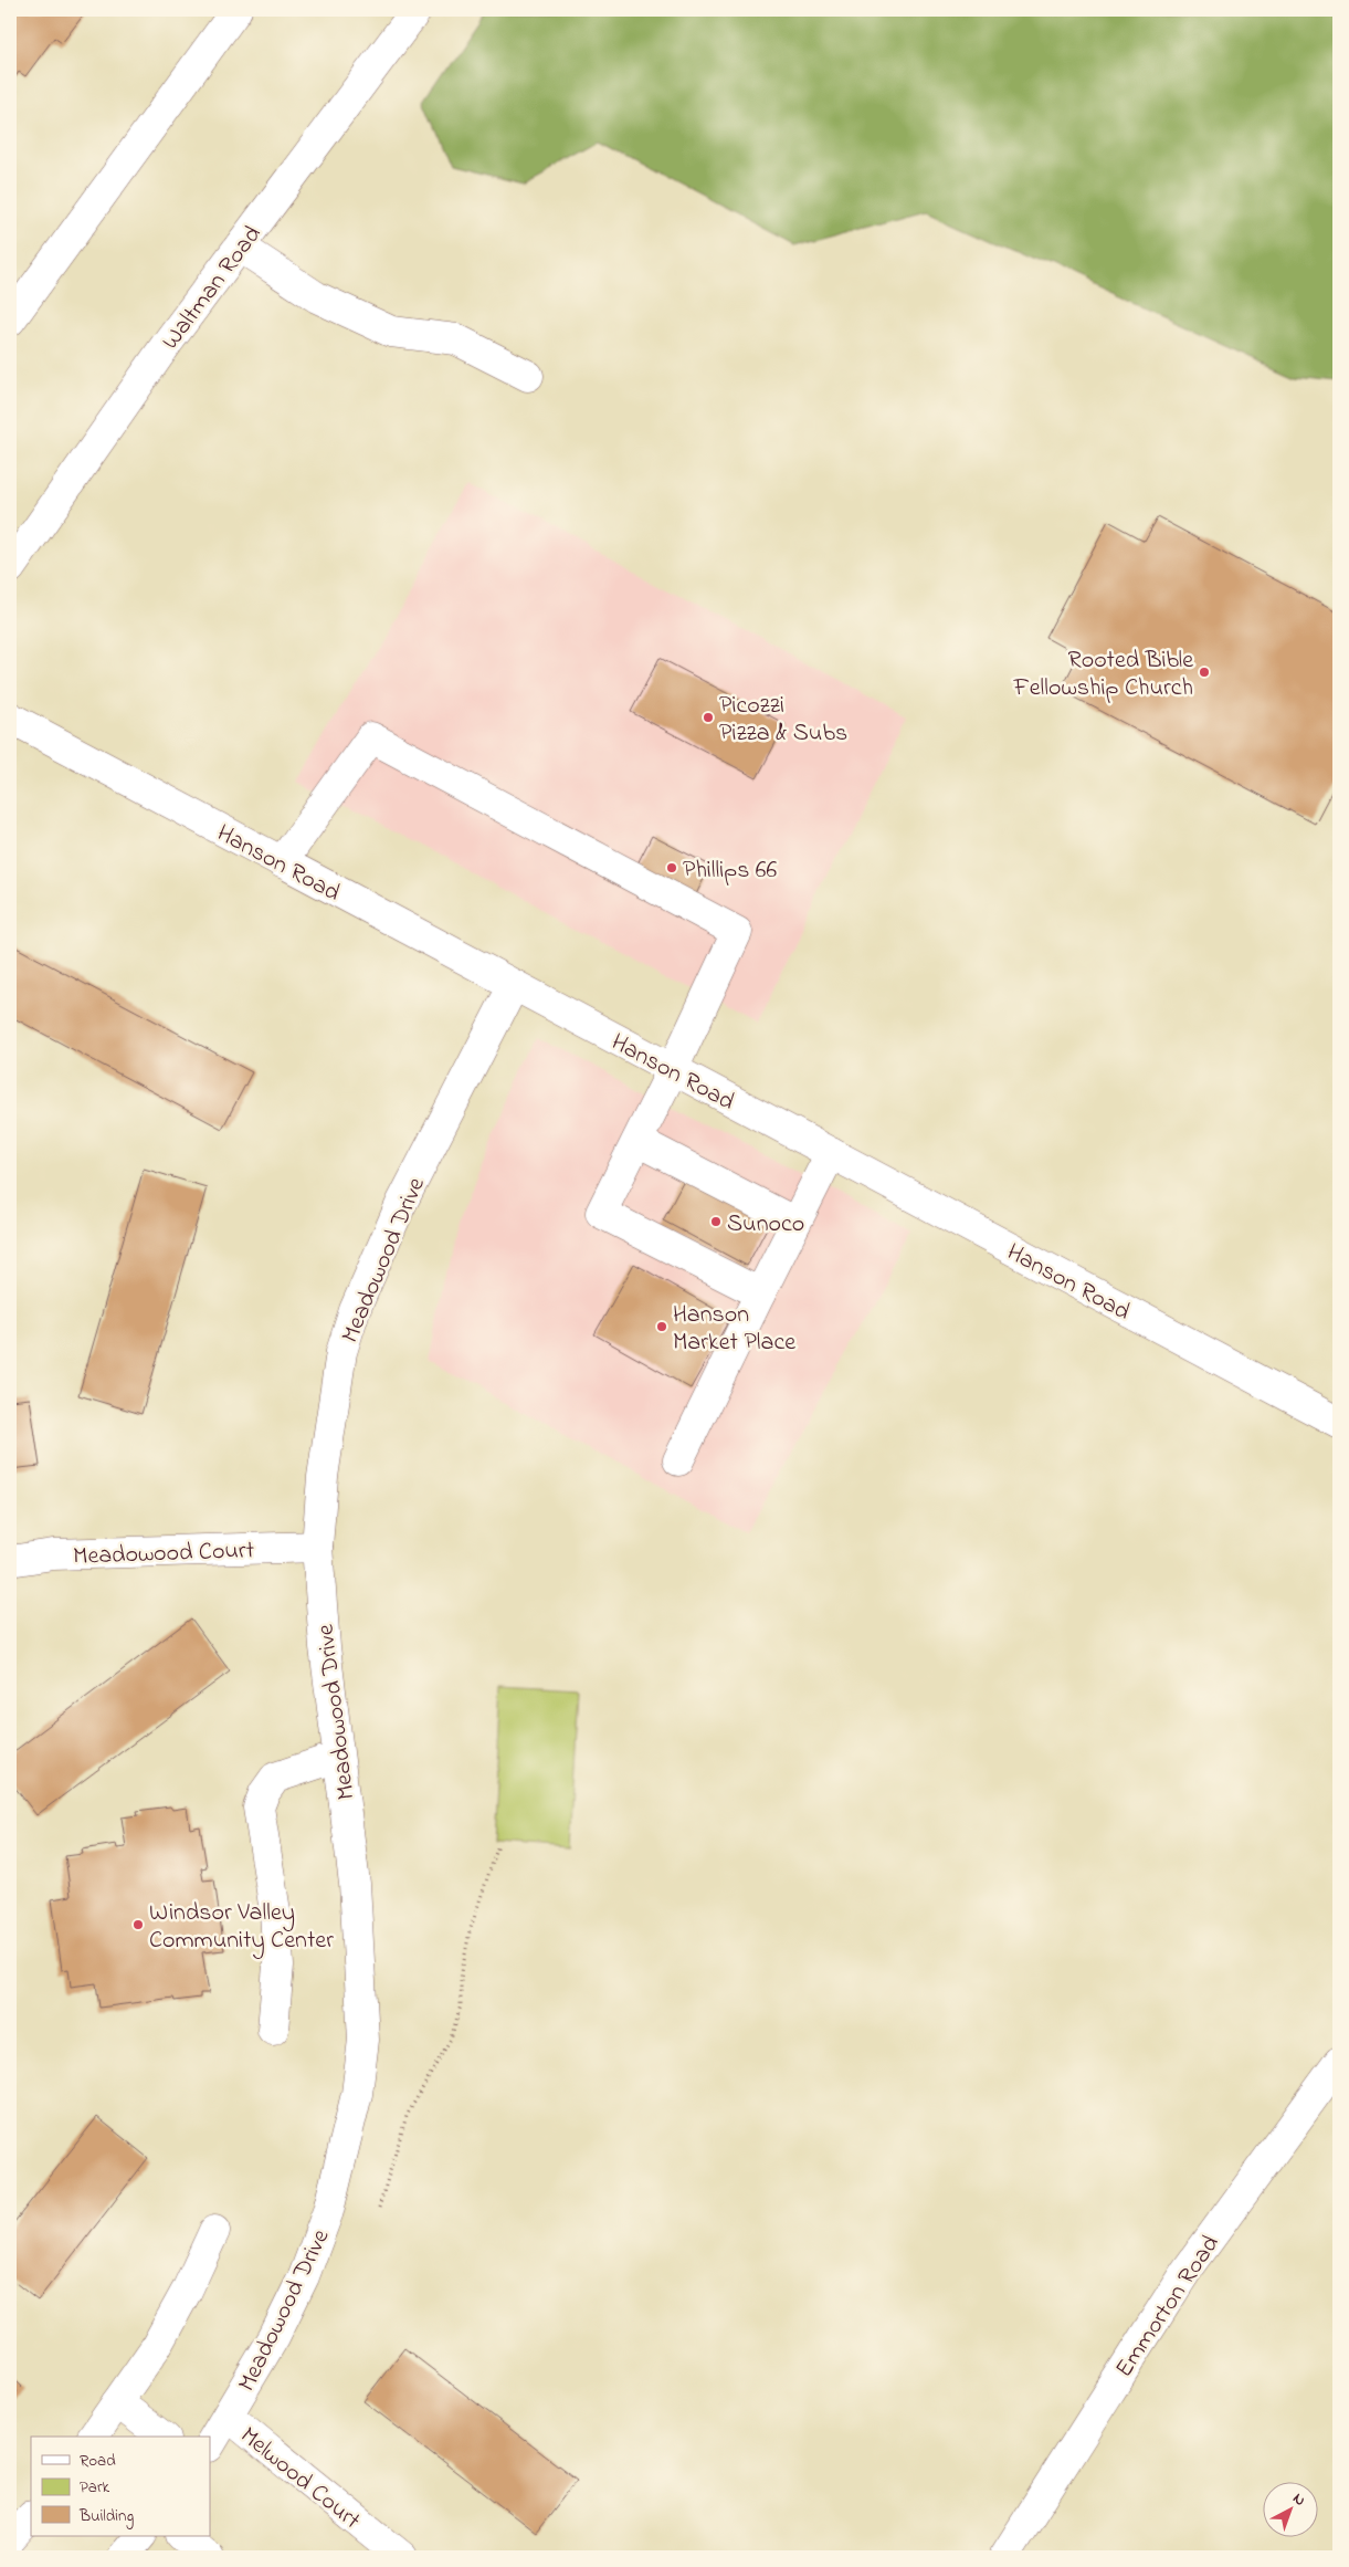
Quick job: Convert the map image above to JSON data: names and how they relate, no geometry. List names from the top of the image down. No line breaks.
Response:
{"streets":{"street":["Waltman Road","Hanson Road","Meadowood Drive","Meadowood Court","Emmorton Road","Melwood Court"]},"crossings":[["Hanson Road","Meadowood Drive"],["Meadowood Drive","Meadowood Court"],["Meadowood Drive","Melwood Court"]],"places":["Rooted Bible Fellowship Church","Picozzi Pizza & Subs","Phillips 66","Sunoco","Hanson Market Place","Windsor Valley Community Center"],"legend":["Road","Park","Building"],"north":"top right"}
